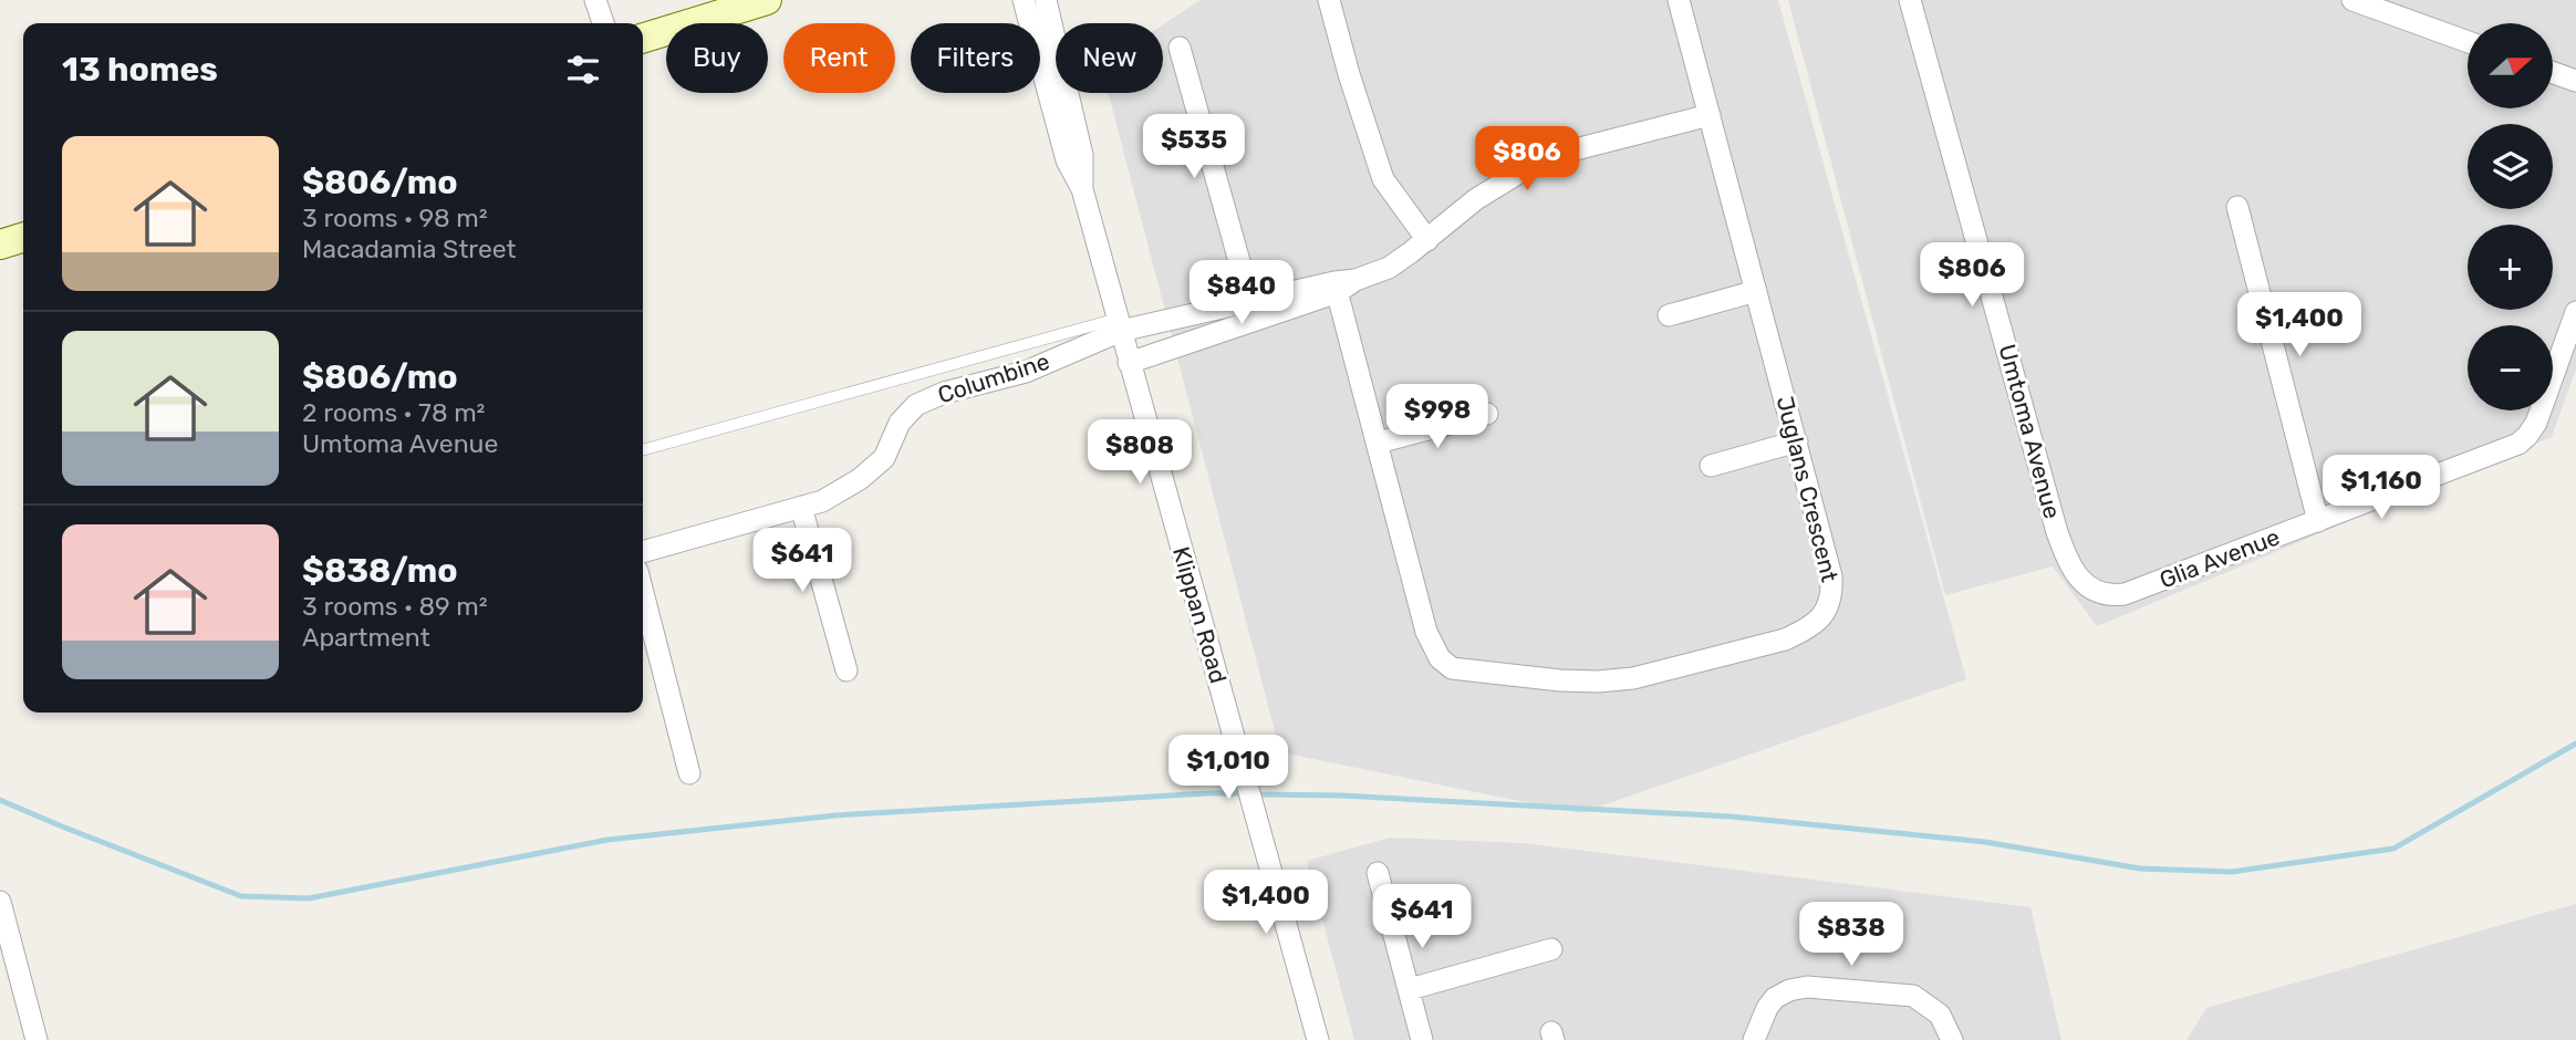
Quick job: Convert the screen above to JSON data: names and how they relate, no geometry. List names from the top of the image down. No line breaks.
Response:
{"streets":{"street":["Columbine","Umtoma Avenue","Juglans Crescent","Glia Avenue","Klippan Road"]},"crossings":[["Columbine","Juglans Crescent"],["Columbine","Klippan Road"],["Umtoma Avenue","Glia Avenue"]],"north":"right","page":{"map_buttons":["+","−"],"chip":["Buy","Rent","Filters","New"],"heading":"13 homes","price":["$535","$806","$806","$840","$1,400","$998","$808","$1,160","$641","$1,010","$1,400","$641","$838"],"list":[{"name":"$806/mo","note":"3 rooms · 98 m² · Macadamia Street"},{"name":"$806/mo","note":"2 rooms · 78 m² · Umtoma Avenue"},{"name":"$838/mo","note":"3 rooms · 89 m² · Apartment"}]}}
